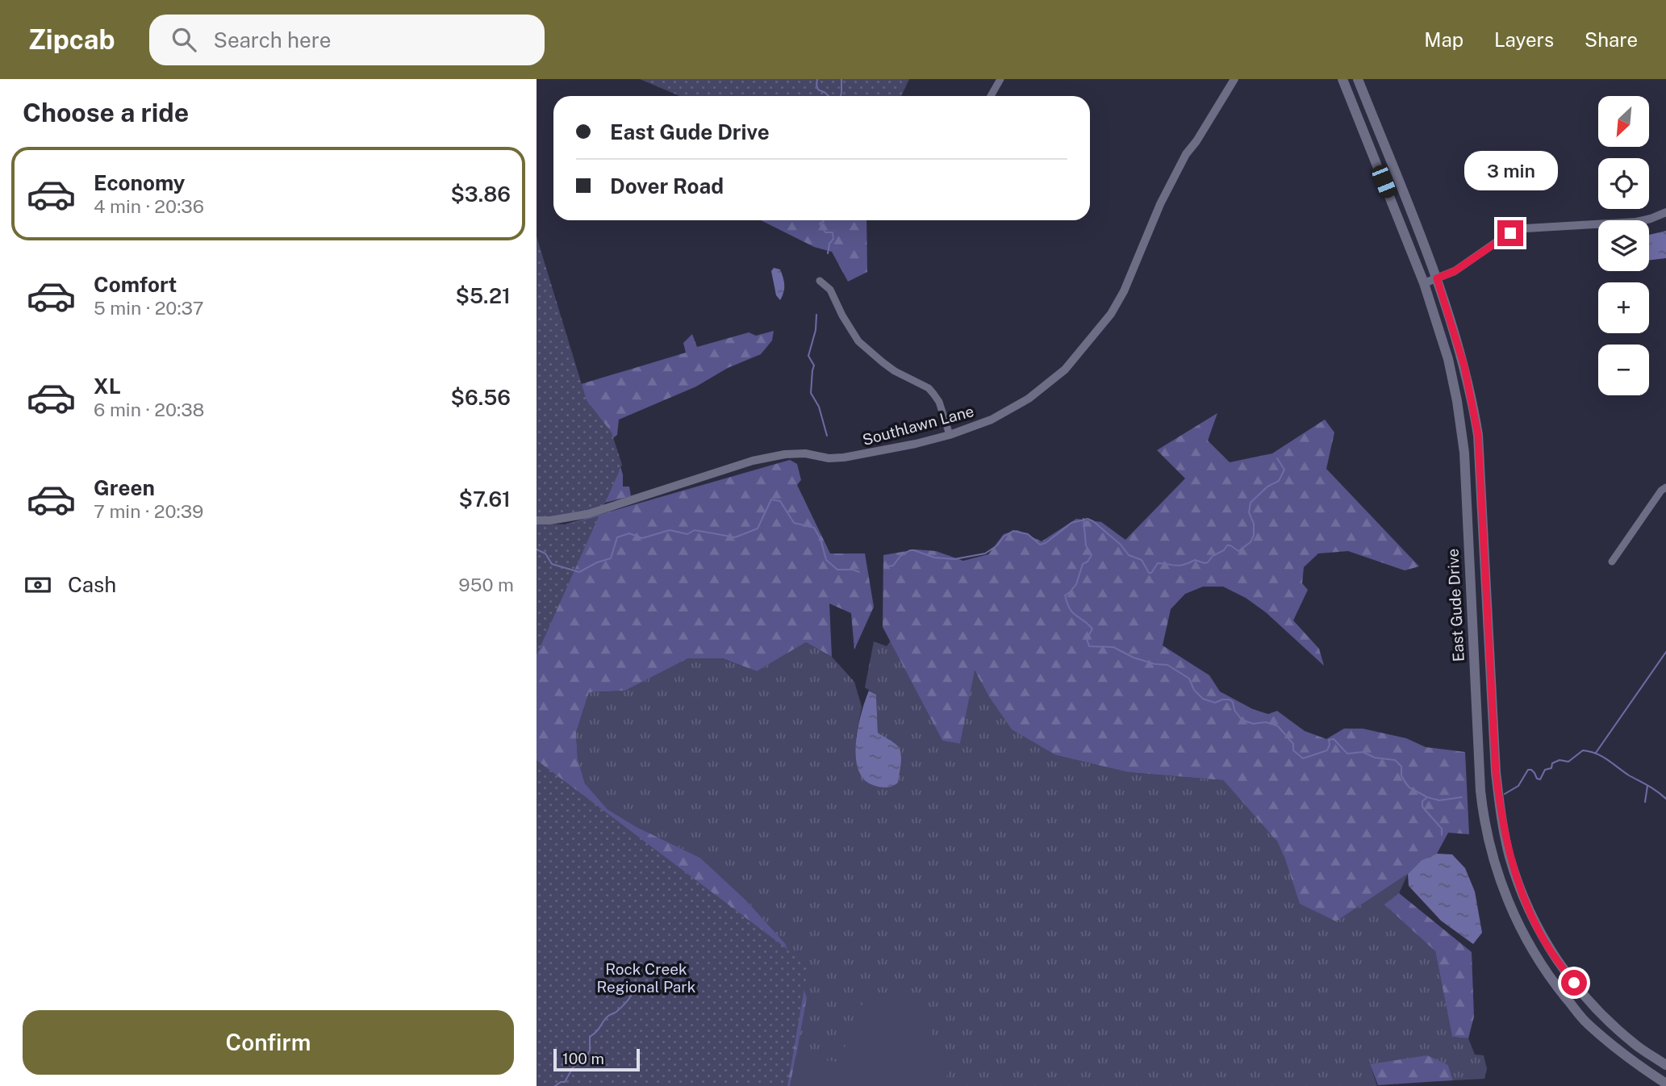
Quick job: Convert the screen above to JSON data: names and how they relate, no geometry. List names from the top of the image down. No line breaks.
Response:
{"streets":{"main road":["East Gude Drive"],"street":["Southlawn Lane"]},"parks":["Rock Creek Regional Park"],"scale_bar":"100 m","north":"bottom left","page":{"header":"Zipcab","search":"Search here","nav":["Map","Layers","Share"],"heading":"Choose a ride","map_buttons":["+","−"],"banner":["East Gude Drive","Dover Road"],"list":[{"name":"Economy","note":"4 min · 20:36","value":"$3.86"},{"name":"Comfort","note":"5 min · 20:37","value":"$5.21"},{"name":"XL","note":"6 min · 20:38","value":"$6.56"},{"name":"Green","note":"7 min · 20:39","value":"$7.61"}],"bubble":"3 min","pay":["Cash","950 m"],"buttons":"Confirm","scale":"100 m"}}
